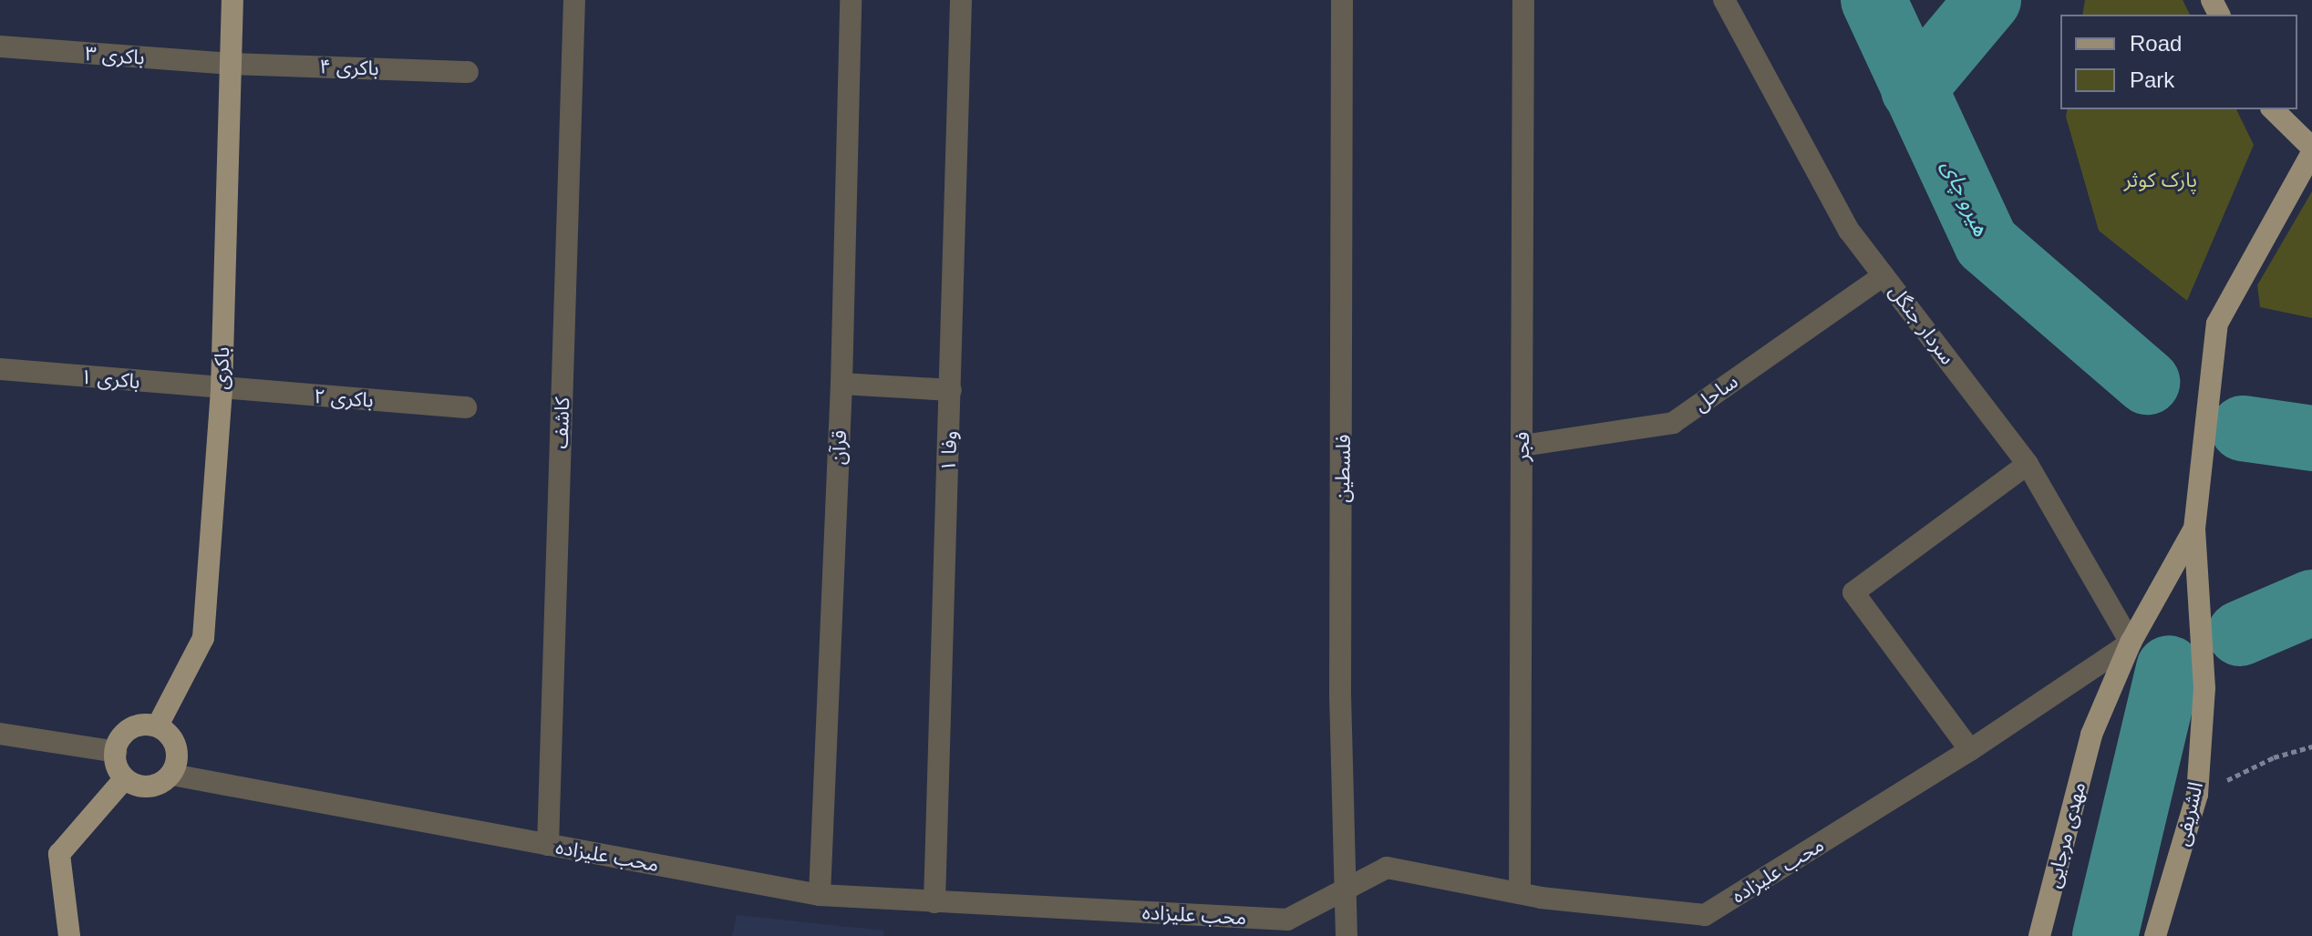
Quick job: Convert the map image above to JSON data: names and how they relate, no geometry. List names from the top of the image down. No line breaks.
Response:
{"streets":{"main road":["باکری","الشریفی","مهدی مرجایی"],"street":["باکری ۳","باکری ۴","سردار جنگل","باکری ۱","ساحل","باکری ۲","کاشف","فجر","قرآن","وفا ۱","فلسطین","محب علیزاده"]},"crossings":[["باکری ۳","باکری ۴"],["باکری ۳","باکری"],["باکری ۴","باکری"],["سردار جنگل","ساحل"],["سردار جنگل","مهدی مرجایی"],["سردار جنگل","محب علیزاده"],["باکری","باکری ۱"],["باکری","باکری ۲"],["باکری","محب علیزاده"],["باکری ۱","باکری ۲"],["ساحل","فجر"],["کاشف","محب علیزاده"],["فجر","محب علیزاده"],["قرآن","محب علیزاده"],["وفا ۱","محب علیزاده"],["فلسطین","محب علیزاده"],["الشریفی","مهدی مرجایی"],["مهدی مرجایی","محب علیزاده"]],"water":["هیرو چای"],"parks":["پارک کوثر"],"legend":["Road","Park"]}
